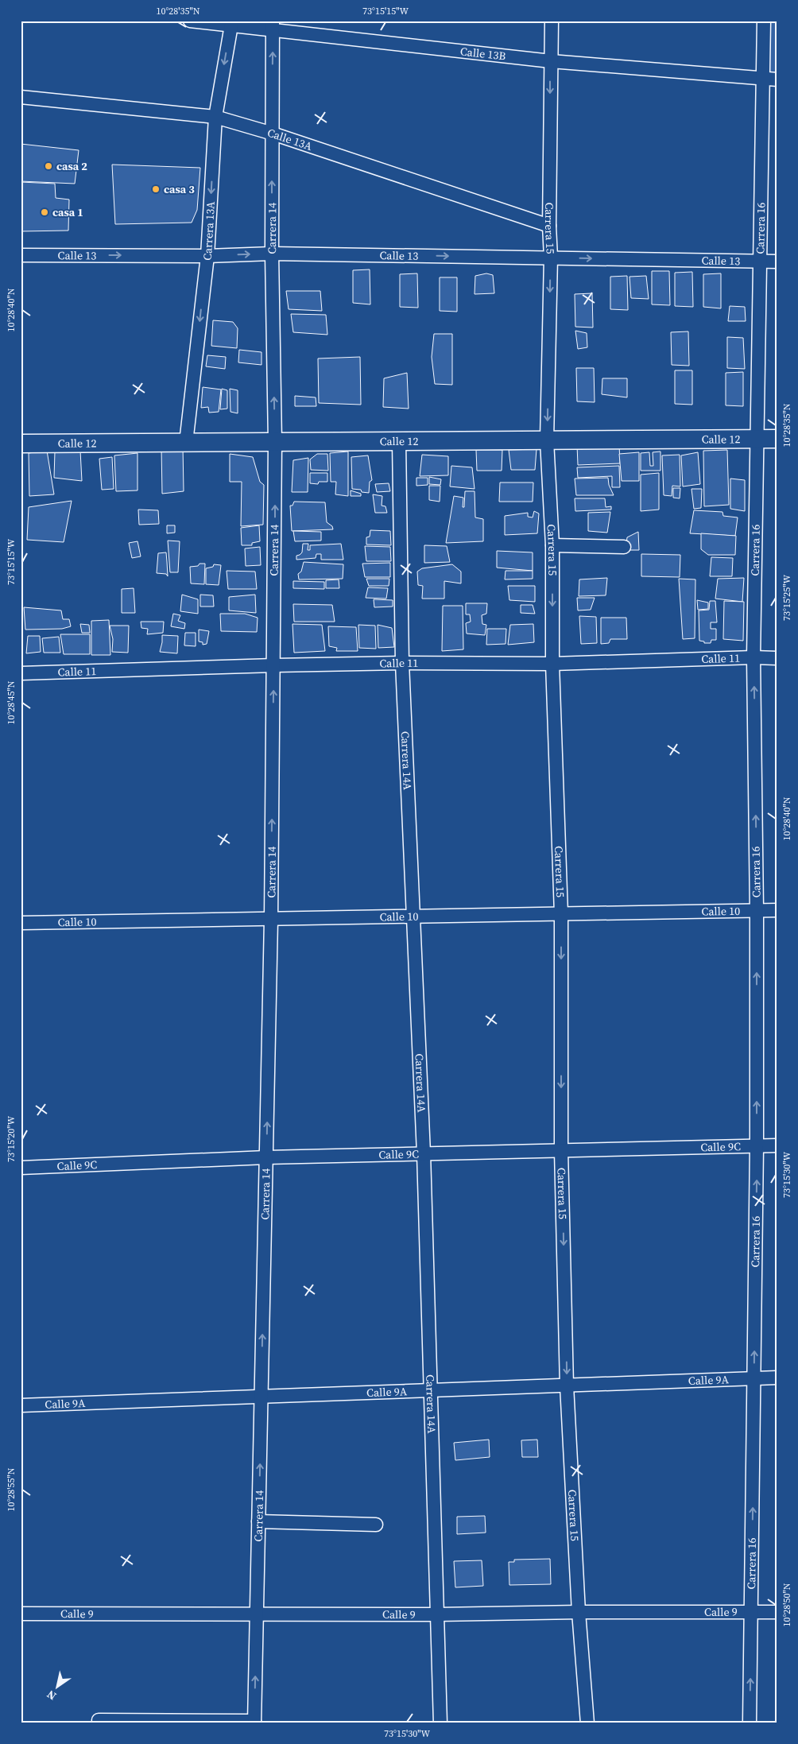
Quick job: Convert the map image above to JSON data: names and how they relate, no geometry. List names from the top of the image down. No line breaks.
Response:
{"streets":{"street":["Calle 13B","Calle 13A","Carrera 14","Carrera 16","Carrera 15","Carrera 13A","Calle 13","Calle 12","Calle 11","Carrera 14A","Calle 10","Calle 9C","Calle 9A","Calle 9"]},"crossings":[["Calle 13B","Carrera 14"],["Calle 13B","Carrera 16"],["Calle 13B","Carrera 15"],["Calle 13B","Carrera 13A"],["Calle 13A","Carrera 14"],["Calle 13A","Carrera 15"],["Calle 13A","Carrera 13A"],["Carrera 14","Calle 13"],["Carrera 14","Calle 12"],["Carrera 14","Calle 11"],["Carrera 14","Calle 10"],["Carrera 14","Calle 9C"],["Carrera 14","Calle 9A"],["Carrera 14","Calle 9"],["Carrera 16","Calle 13"],["Carrera 16","Calle 12"],["Carrera 16","Calle 11"],["Carrera 16","Calle 10"],["Carrera 16","Calle 9C"],["Carrera 16","Calle 9A"],["Carrera 16","Calle 9"],["Carrera 15","Calle 13"],["Carrera 15","Calle 12"],["Carrera 15","Calle 11"],["Carrera 15","Calle 10"],["Carrera 15","Calle 9C"],["Carrera 15","Calle 9A"],["Carrera 15","Calle 9"],["Carrera 13A","Calle 13"],["Carrera 13A","Calle 12"],["Calle 12","Carrera 14A"],["Calle 11","Carrera 14A"],["Carrera 14A","Calle 10"],["Carrera 14A","Calle 9C"],["Carrera 14A","Calle 9A"],["Carrera 14A","Calle 9"]],"one_way":["Carrera 14","Carrera 16","Carrera 15","Carrera 13A","Calle 13"],"places":["casa 2","casa 3","casa 1"],"north":"bottom left","coordinates":["10°28'35\"N","73°15'15\"W","10°28'40\"N","73°15'25\"W","10°28'45\"N","73°15'20\"W","73°15'30\"W","10°28'55\"N","10°28'50\"N"]}
